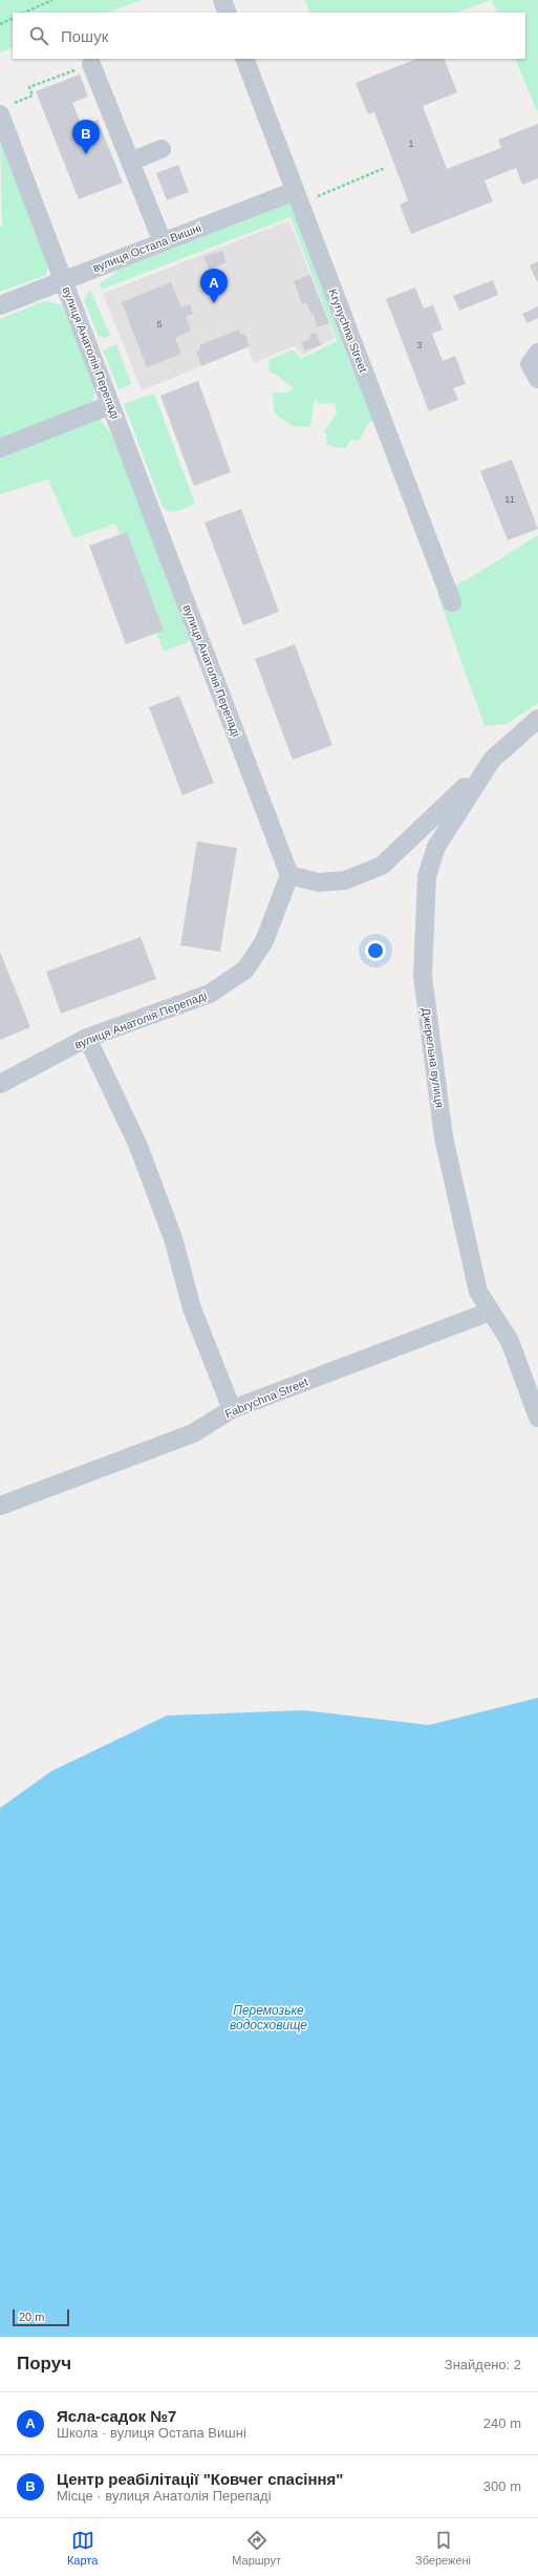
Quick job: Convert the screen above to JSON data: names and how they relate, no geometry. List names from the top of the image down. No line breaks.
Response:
{"streets":{"street":["вулиця Остапа Вишні","Krynychna Street","вулиця Анатолія Перепаді","Джерельна вулиця","Fabrychna Street"]},"crossings":[["вулиця Остапа Вишні","Krynychna Street"],["вулиця Остапа Вишні","вулиця Анатолія Перепаді"],["Джерельна вулиця","Fabrychna Street"]],"water":["Перемозьке водосховище"],"house_numbers":["1","5","3","11"],"scale_bar":"20 m","page":{"search":"Пошук","pins":["B","A"],"scale":"20 m","heading":["Поруч","Знайдено: 2"],"list":[{"mark":"A","name":"Ясла-садок №7","note":"Школа · вулиця Остапа Вишні","value":"240 m"},{"mark":"B","name":"Центр реабілітації \"Ковчег спасіння\"","note":"Місце · вулиця Анатолія Перепаді","value":"300 m"}],"nav":["Карта","Маршрут","Збережені"]}}
